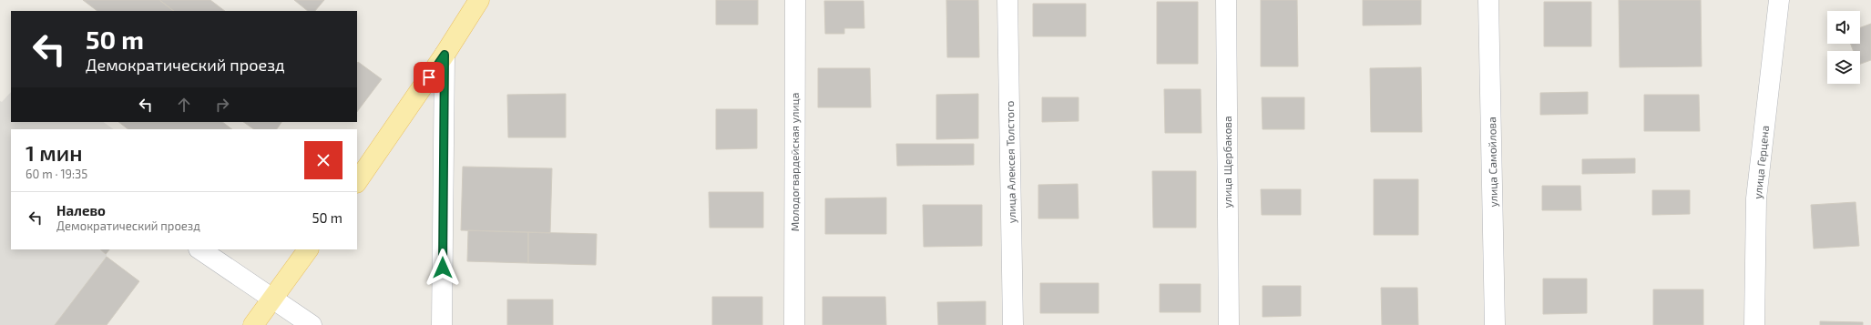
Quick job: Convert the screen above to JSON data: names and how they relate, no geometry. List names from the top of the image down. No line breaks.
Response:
{"streets":{"street":["Молодогвардейская улица","улица Алексея Толстого","улица Щербакова","улица Самойлова","улица Герцена"]},"page":{"turn":["50 m","Демократический проезд"],"heading":["1 мин","60 m · 19:35"],"list":[{"name":"Налево","note":"Демократический проезд","value":"50 m"}]}}
